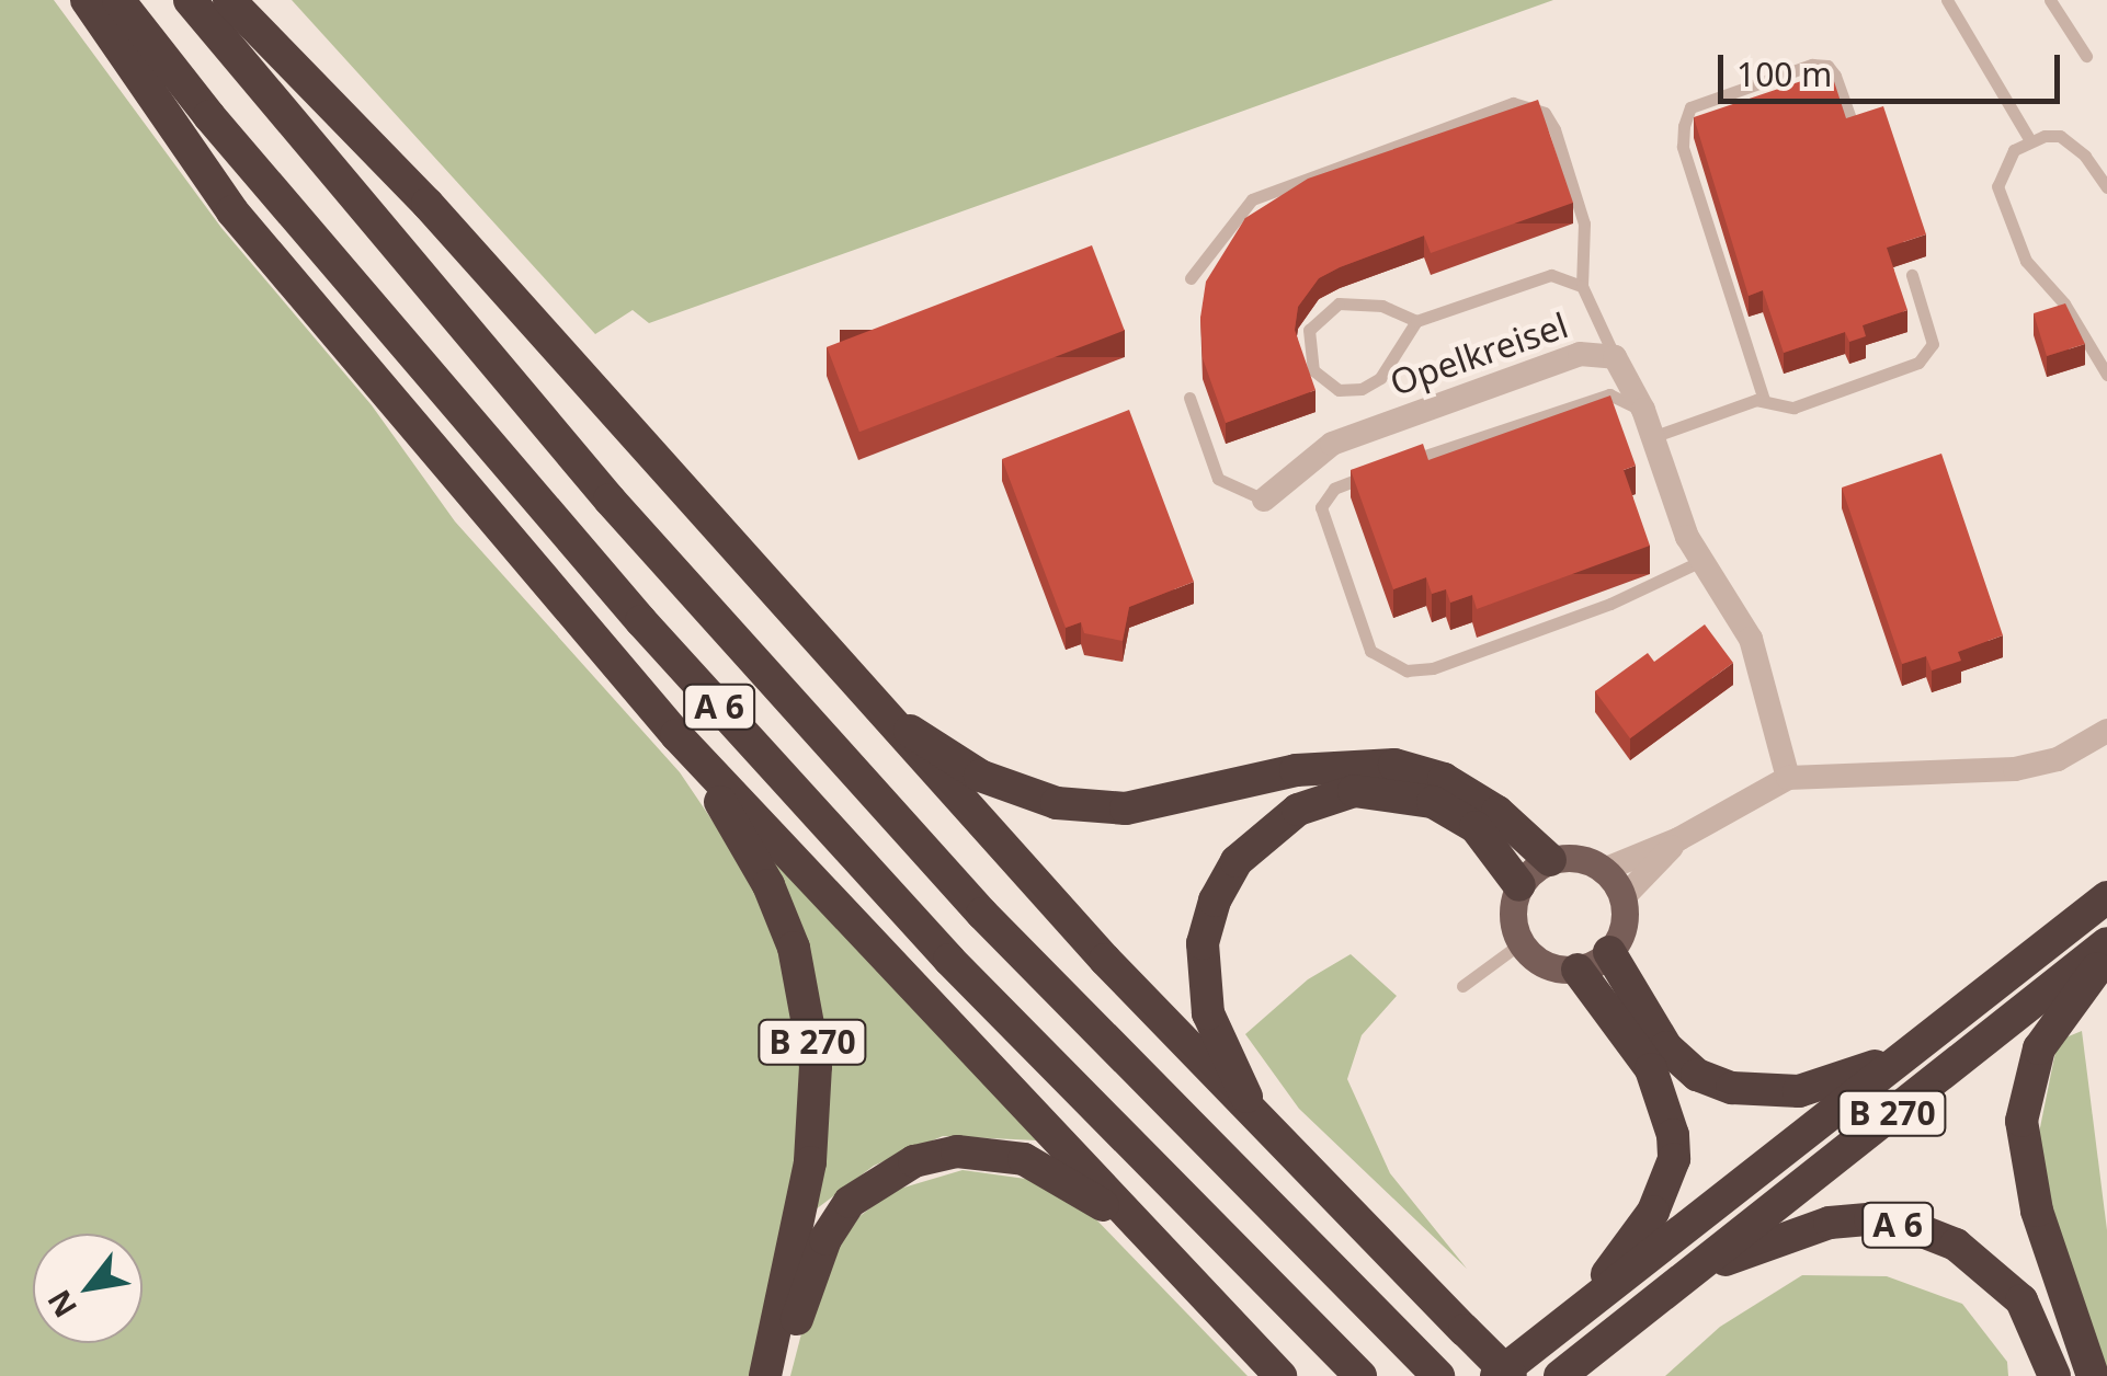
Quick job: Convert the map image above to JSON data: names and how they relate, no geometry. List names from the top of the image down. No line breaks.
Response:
{"streets":{"highway":["A 6","B 270"],"street":["Opelkreisel"]},"crossings":[["A 6","B 270"]],"scale_bar":"100 m","north":"bottom left"}
